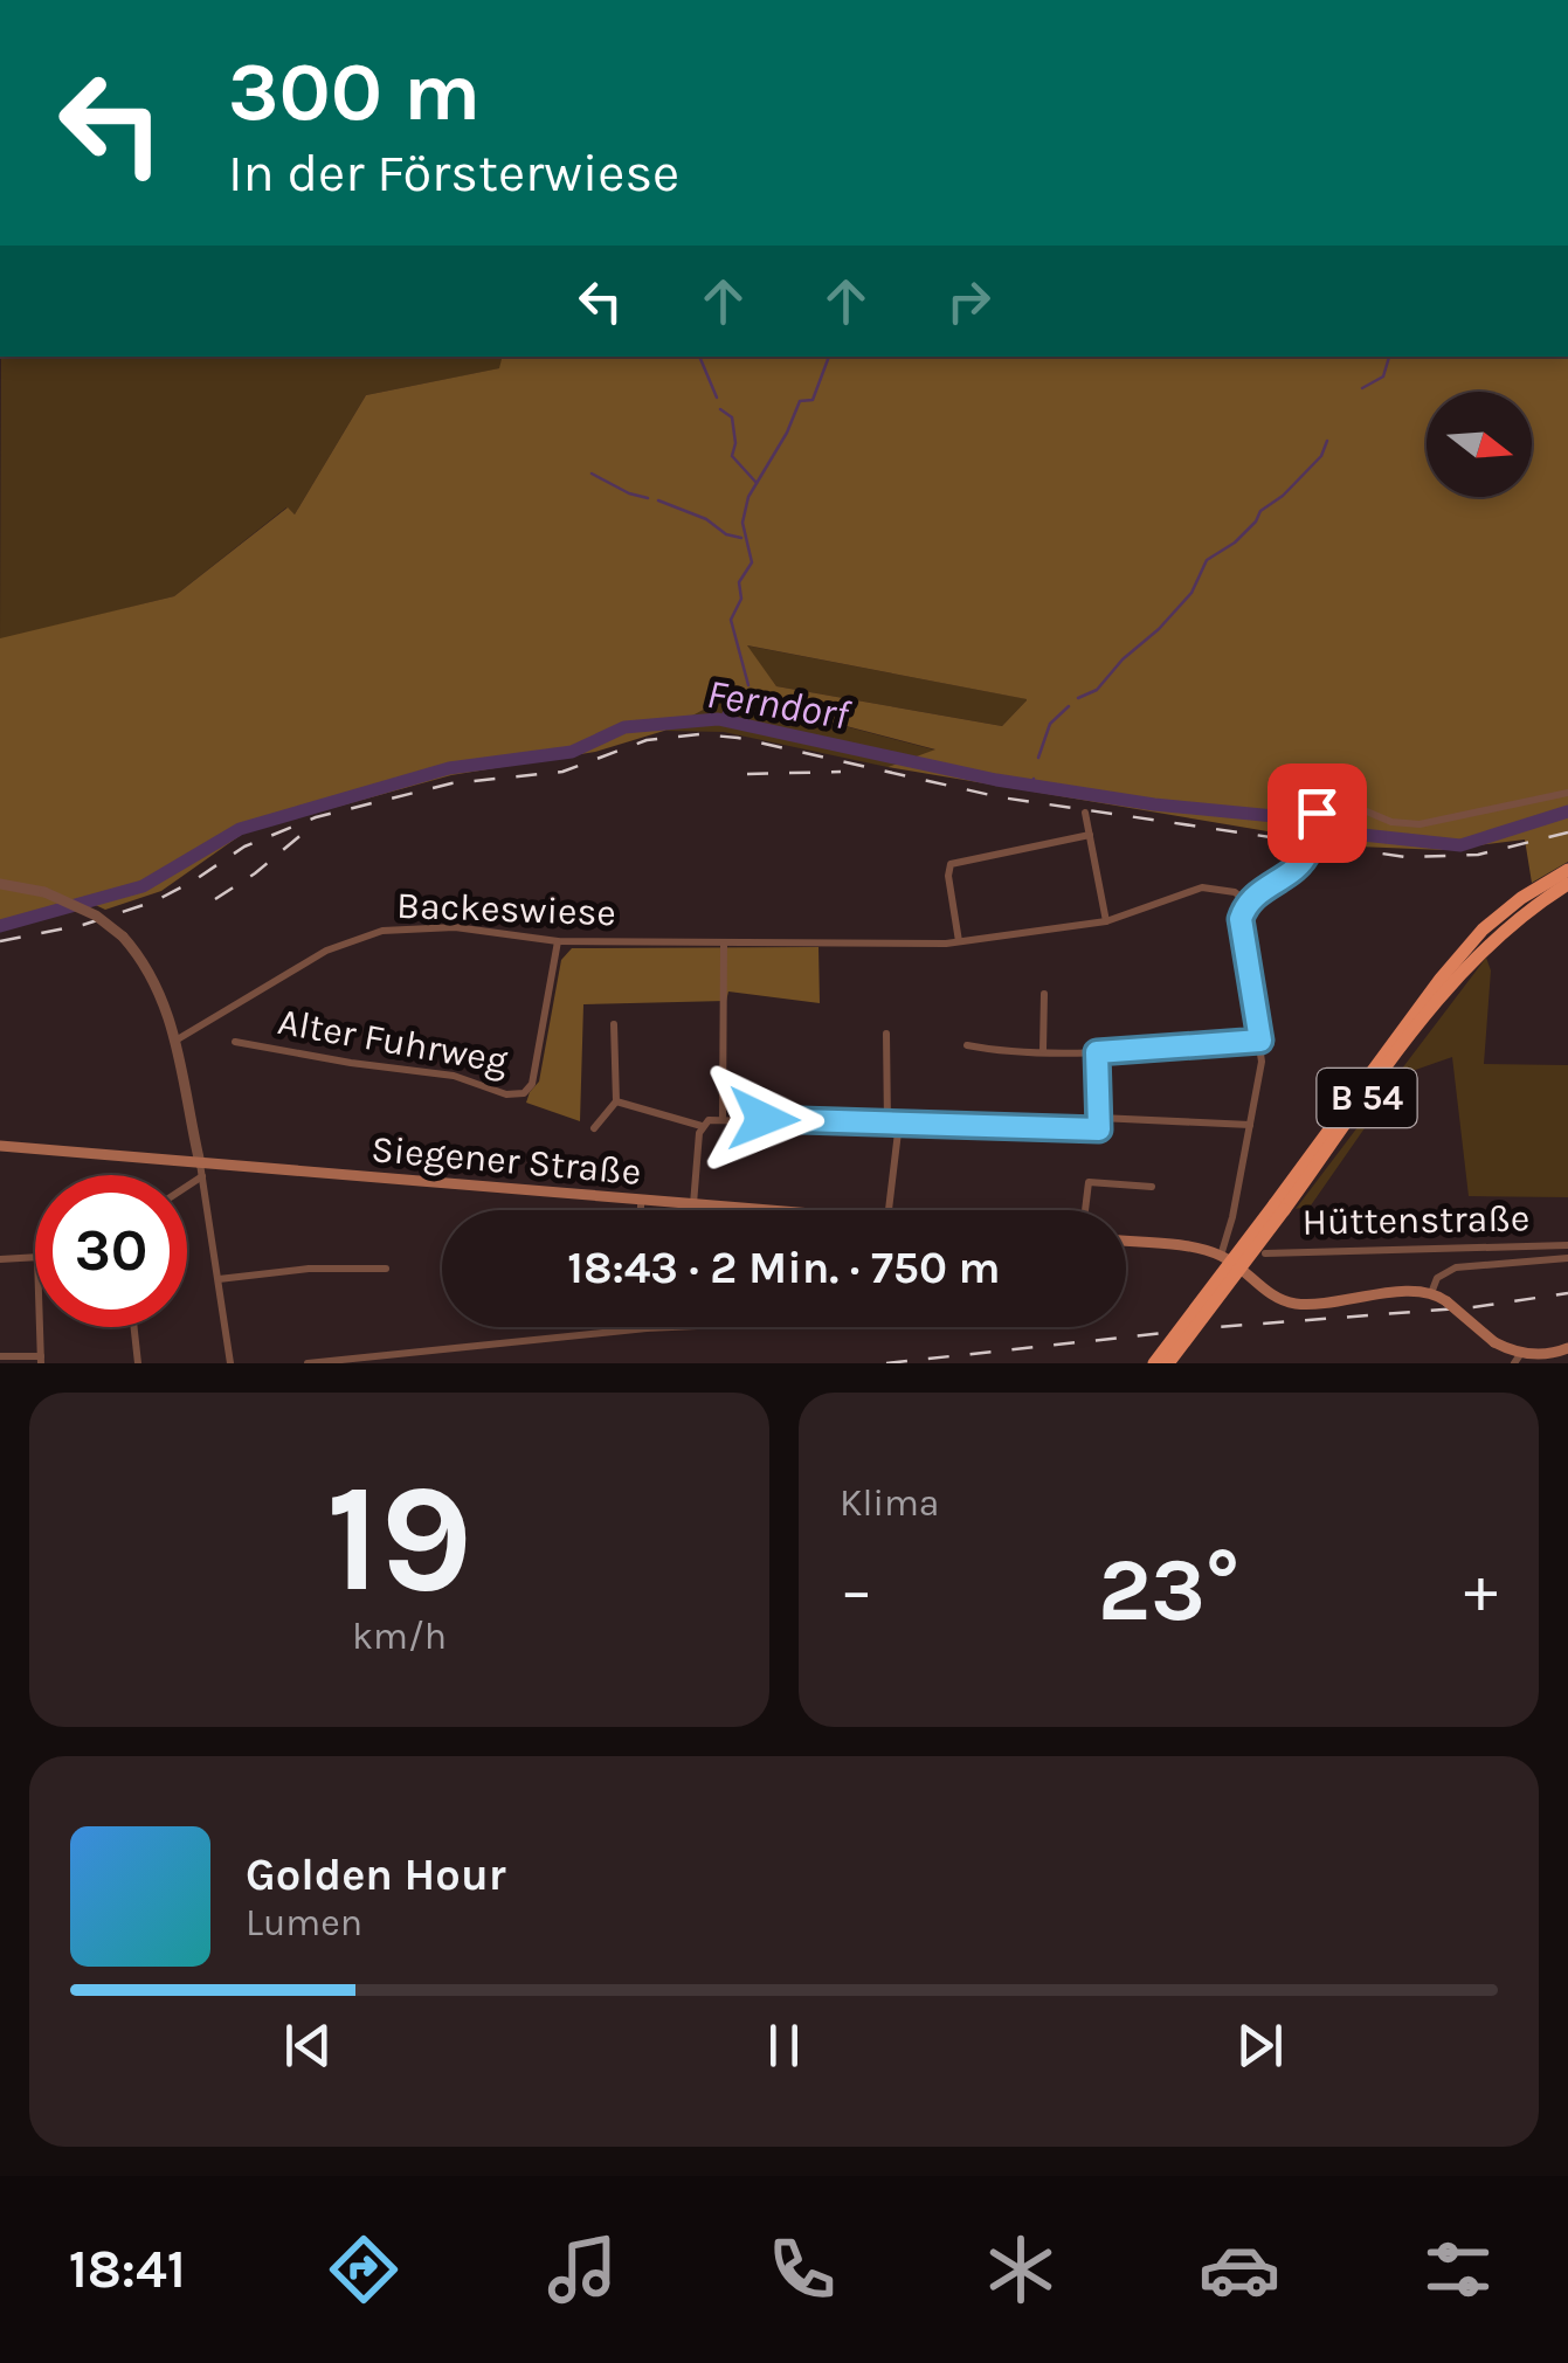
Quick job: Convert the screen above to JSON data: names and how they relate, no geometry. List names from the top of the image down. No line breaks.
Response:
{"streets":{"highway":["B 54"],"main road":["Siegener Straße"],"street":["Backeswiese","Alter Fuhrweg","Hüttenstraße"]},"crossings":[["Backeswiese","Alter Fuhrweg"]],"water":["Ferndorf"],"north":"right","page":{"turn":["300 m","In der Försterwiese"],"limit":"30","trip":"18:43 · 2 Min. · 750 m","tile":[["19","km/h"],"Klima"],"heat":["−","23°","+"],"song":["Golden Hour","Lumen"],"tabs":"18:41"}}
